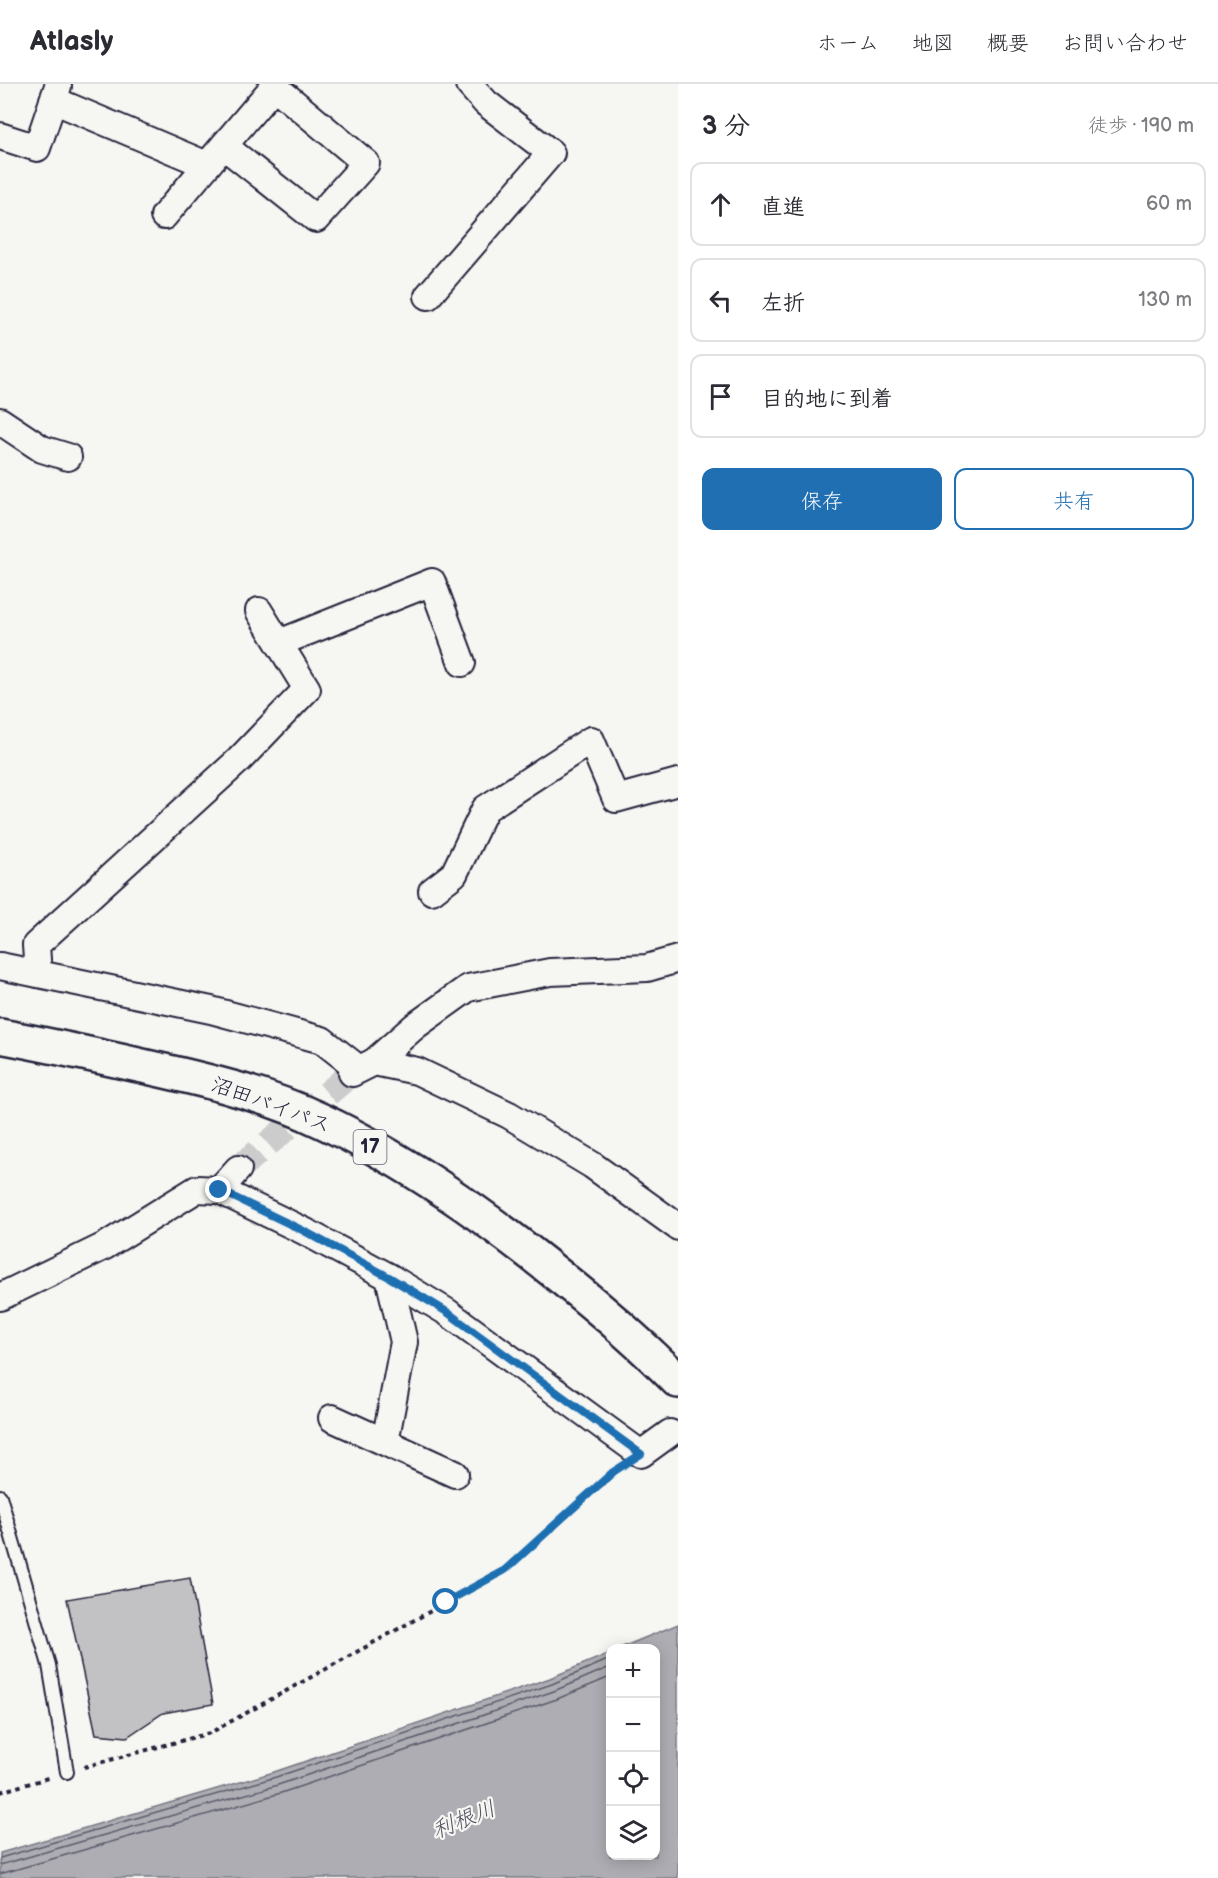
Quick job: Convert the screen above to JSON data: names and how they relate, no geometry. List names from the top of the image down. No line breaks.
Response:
{"streets":{"highway":["沼田バイパス","17"]},"water":["利根川"],"page":{"header":"Atlasly","nav":["ホーム","地図","概要","お問い合わせ"],"heading":["3 分","徒歩 · 190 m"],"list":[["直進","60 m"],["左折","130 m"],"目的地に到着"],"buttons":["保存","共有"],"map_buttons":["+","−"]}}
